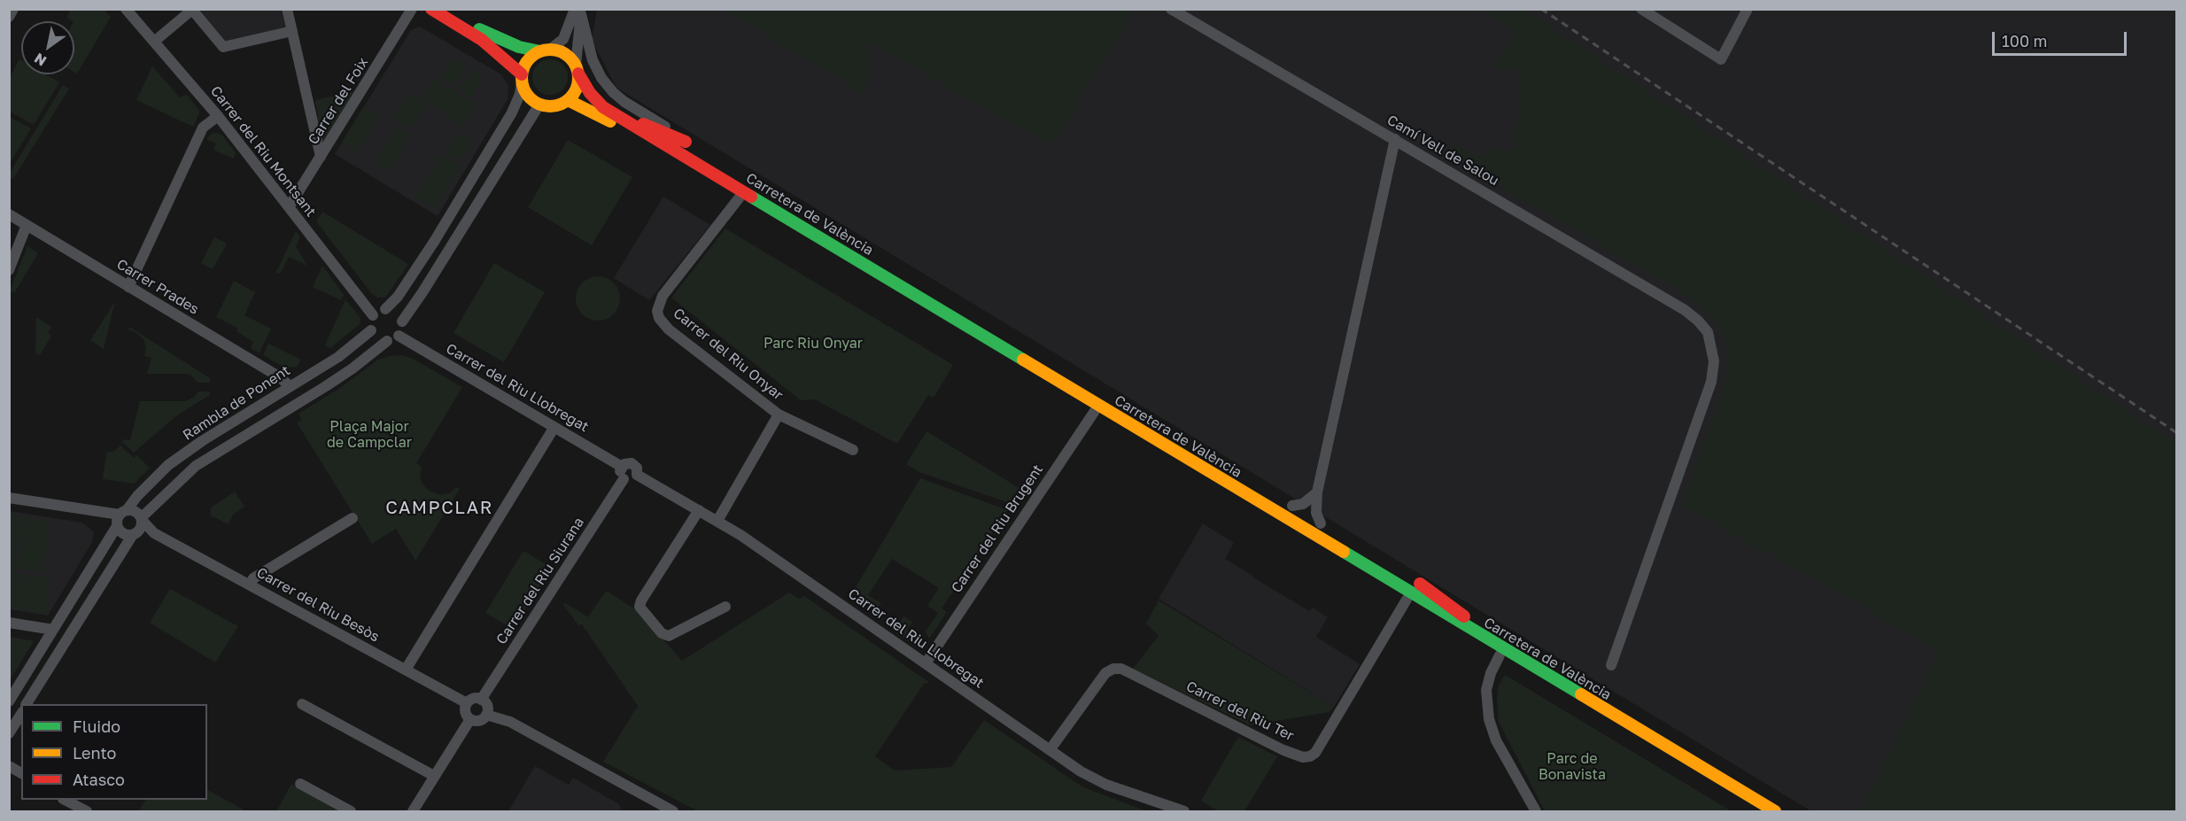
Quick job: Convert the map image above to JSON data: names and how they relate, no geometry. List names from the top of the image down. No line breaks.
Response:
{"streets":{"main road":["Carretera de València"],"street":["Carrer del Foix","Camí Vell de Salou","Carrer del Riu Montsant","Carrer Prades","Carrer del Riu Onyar","Carrer del Riu Llobregat","Rambla de Ponent","Carrer del Riu Brugent","Carrer del Riu Siurana","Carrer del Riu Besòs","Carrer del Riu Ter"]},"crossings":[["Carrer del Foix","Carrer del Riu Montsant"],["Carrer del Riu Montsant","Carrer del Riu Llobregat"],["Carrer del Riu Montsant","Rambla de Ponent"],["Carretera de València","Carrer del Riu Onyar"],["Carretera de València","Carrer del Riu Brugent"],["Carretera de València","Carrer del Riu Ter"],["Carrer Prades","Rambla de Ponent"],["Carrer del Riu Llobregat","Rambla de Ponent"],["Carrer del Riu Llobregat","Carrer del Riu Brugent"],["Carrer del Riu Llobregat","Carrer del Riu Siurana"],["Carrer del Riu Llobregat","Carrer del Riu Ter"],["Rambla de Ponent","Carrer del Riu Besòs"],["Carrer del Riu Siurana","Carrer del Riu Besòs"]],"districts":["CAMPCLAR"],"parks":["Parc Riu Onyar","Plaça Major de Campclar","Parc de Bonavista"],"legend":["Fluido","Lento","Atasco"],"scale_bar":"100 m","north":"bottom left"}
